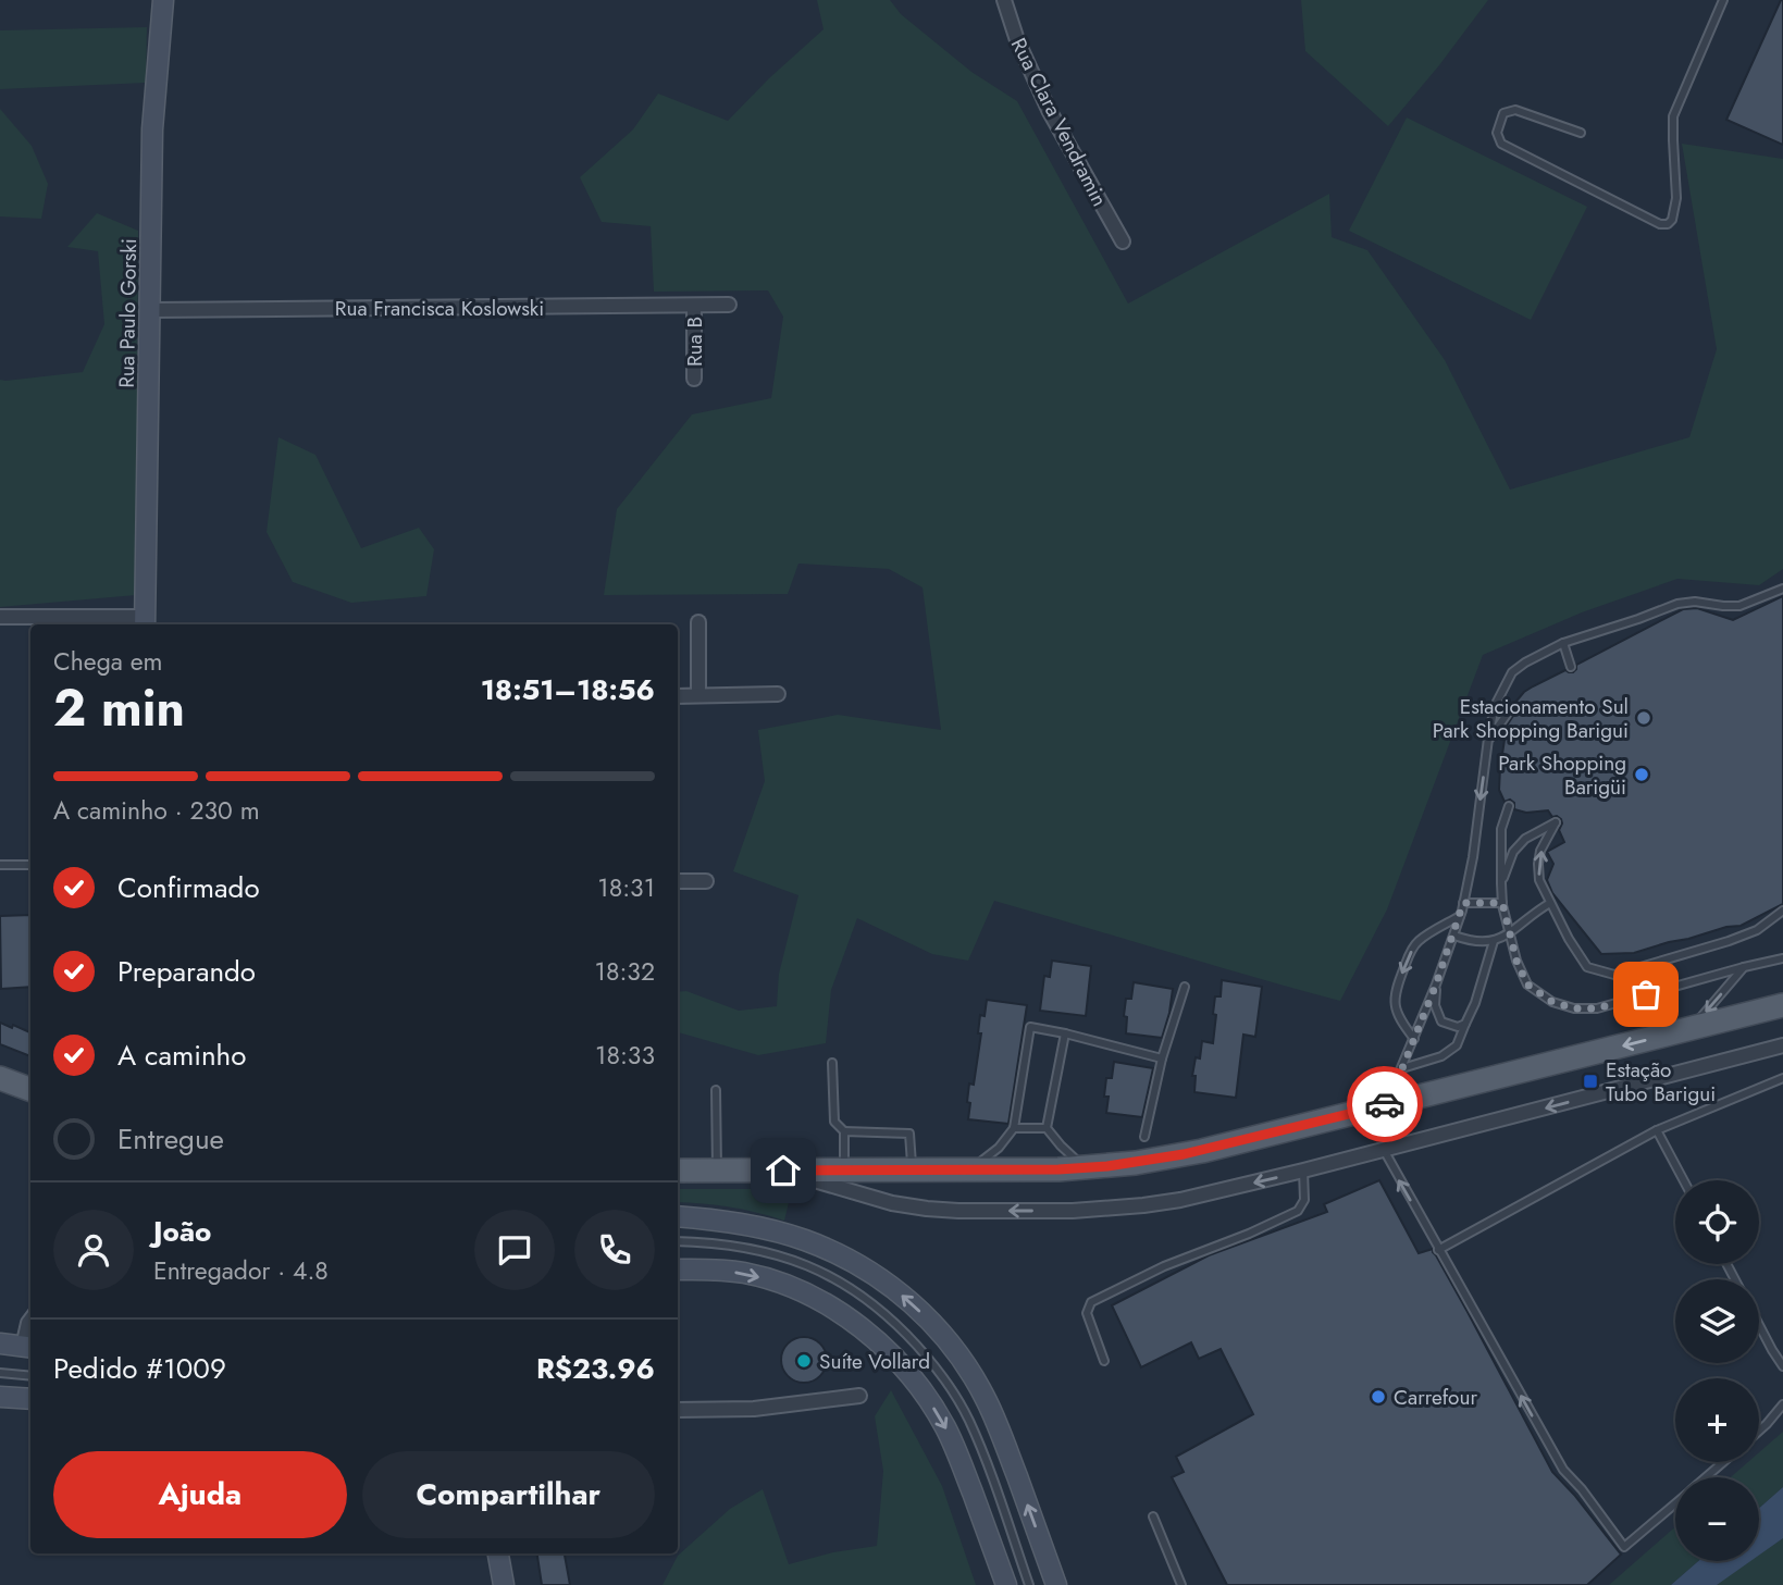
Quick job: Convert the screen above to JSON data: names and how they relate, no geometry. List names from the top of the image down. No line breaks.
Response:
{"streets":{"street":["Rua Clara Vendramin","Rua Francisca Koslowski","Rua Paulo Gorski","Rua B"]},"crossings":[["Rua Francisca Koslowski","Rua Paulo Gorski"],["Rua Francisca Koslowski","Rua B"]],"places":{"other":["Estacionamento Sul Park Shopping Barigui","Park Shopping Barigüi","Suíte Vollard","Carrefour"],"transit":["Estação Tubo Barigui"]},"page":{"heading":["2 min","Chega em","18:51–18:56"],"panel":["João","Entregador · 4.8","Pedido #1009","R$23.96"],"bar":"A caminho · 230 m","list":[["Confirmado","18:31"],["Preparando","18:32"],["A caminho","18:33"],"Entregue"],"map_buttons":["+","−"],"buttons":["Ajuda","Compartilhar"]}}
